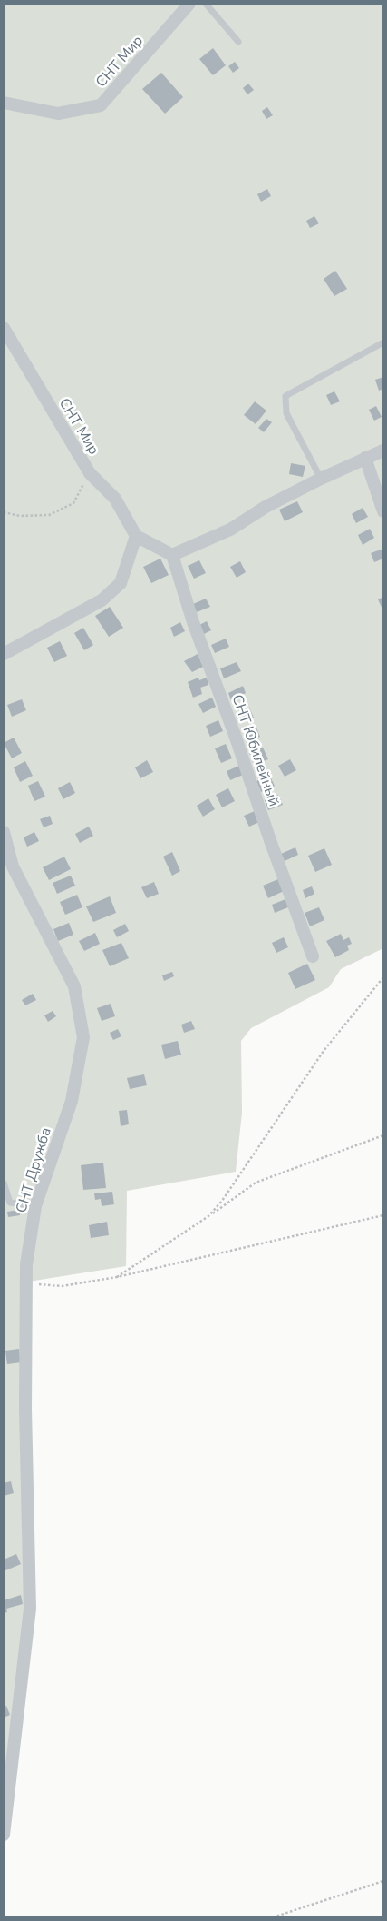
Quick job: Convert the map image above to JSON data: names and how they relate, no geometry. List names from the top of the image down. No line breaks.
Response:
{"streets":{"street":["СНТ Мир","СНТ Юбилейный","СНТ Дружба"]}}
